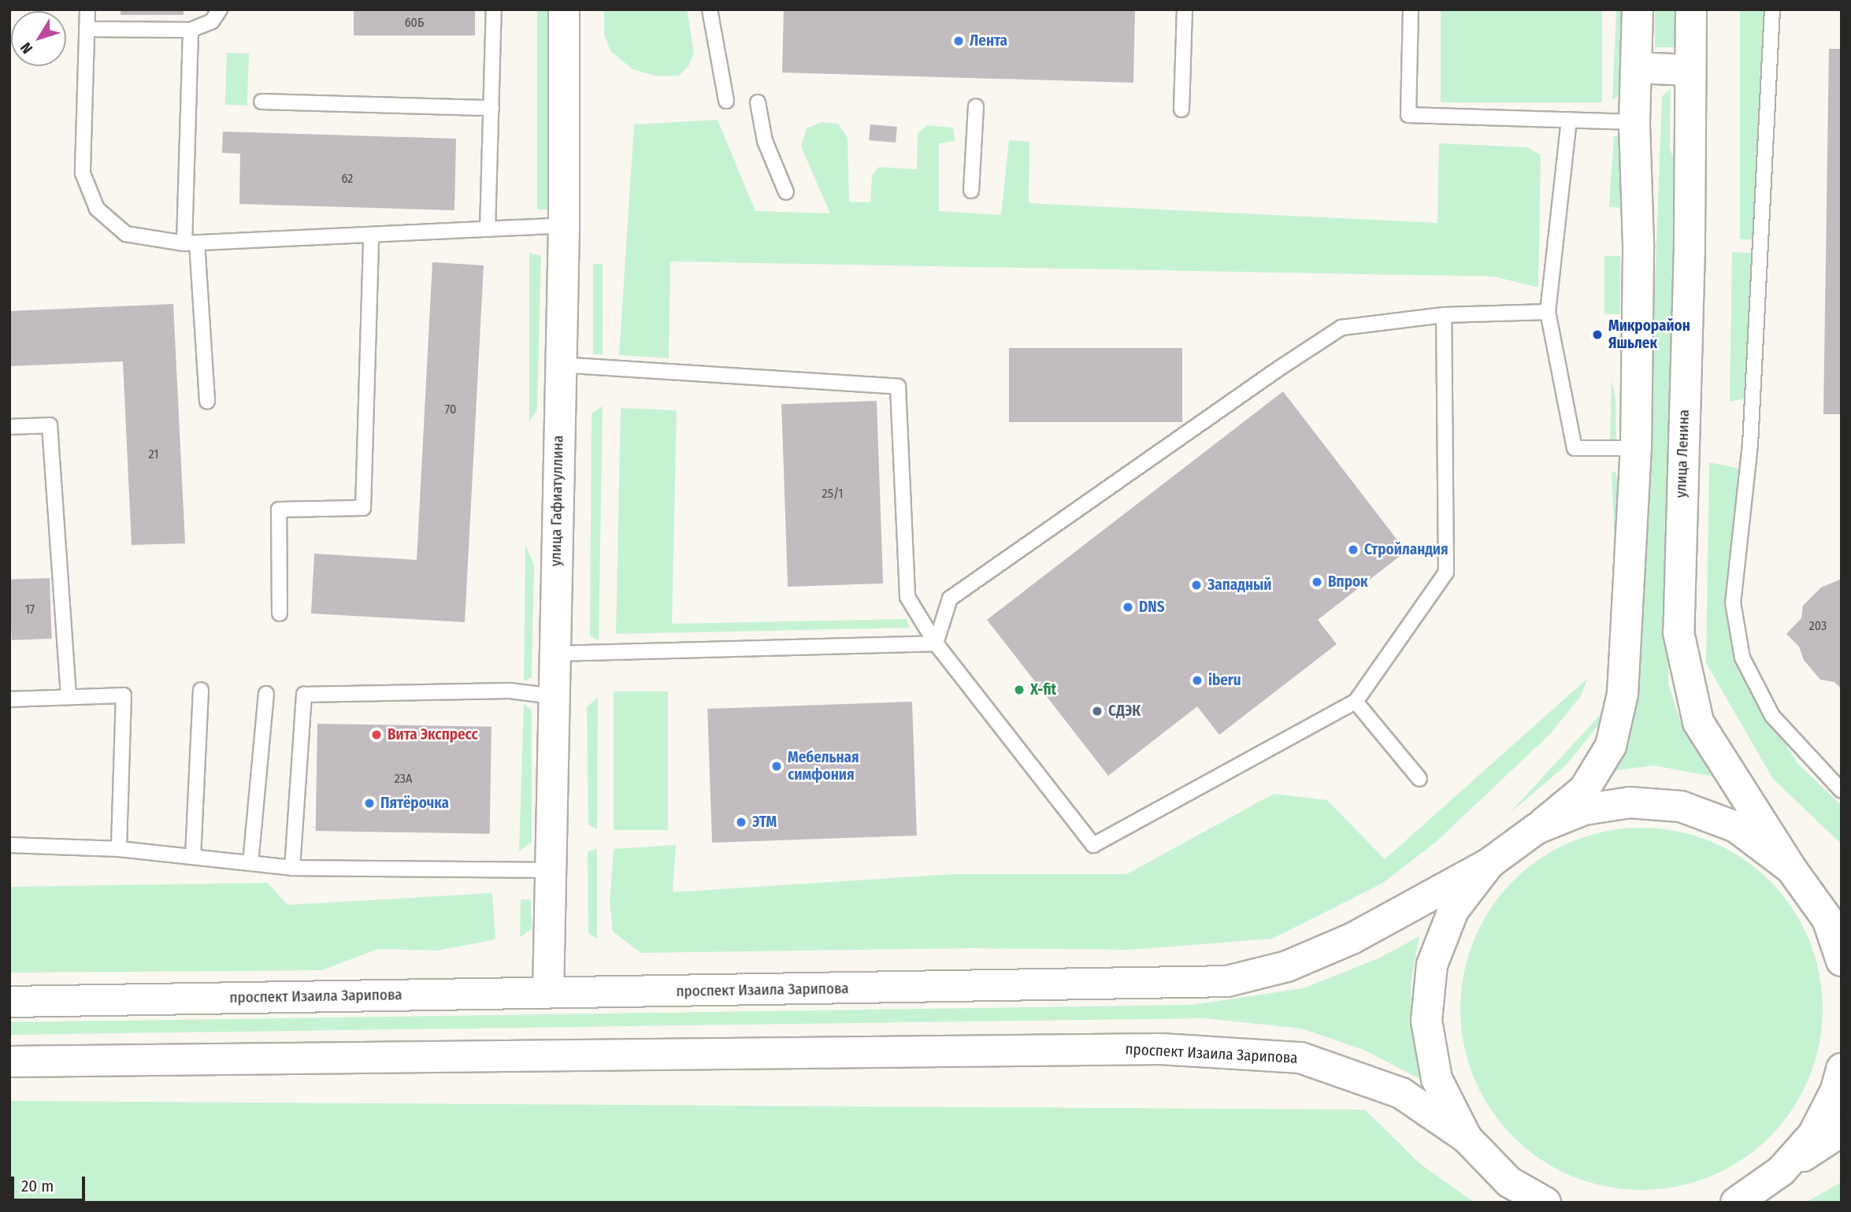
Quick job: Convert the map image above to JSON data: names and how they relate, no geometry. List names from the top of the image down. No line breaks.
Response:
{"streets":{"main road":["улица Ленина","улица Гафиатуллина","проспект Изаила Зарипова"]},"crossings":[["улица Гафиатуллина","проспект Изаила Зарипова"]],"places":["Лента","Микрорайон Яшьлек","Стройландия","Впрок","Западный","DNS","iberu","X-fit","СДЭК","Вита Экспресс","Мебельная симфония","Пятёрочка","ЭТМ"],"house_numbers":["60Б","62","70","21","25/1","17","203","23А"],"scale_bar":"20 m","north":"bottom left"}
